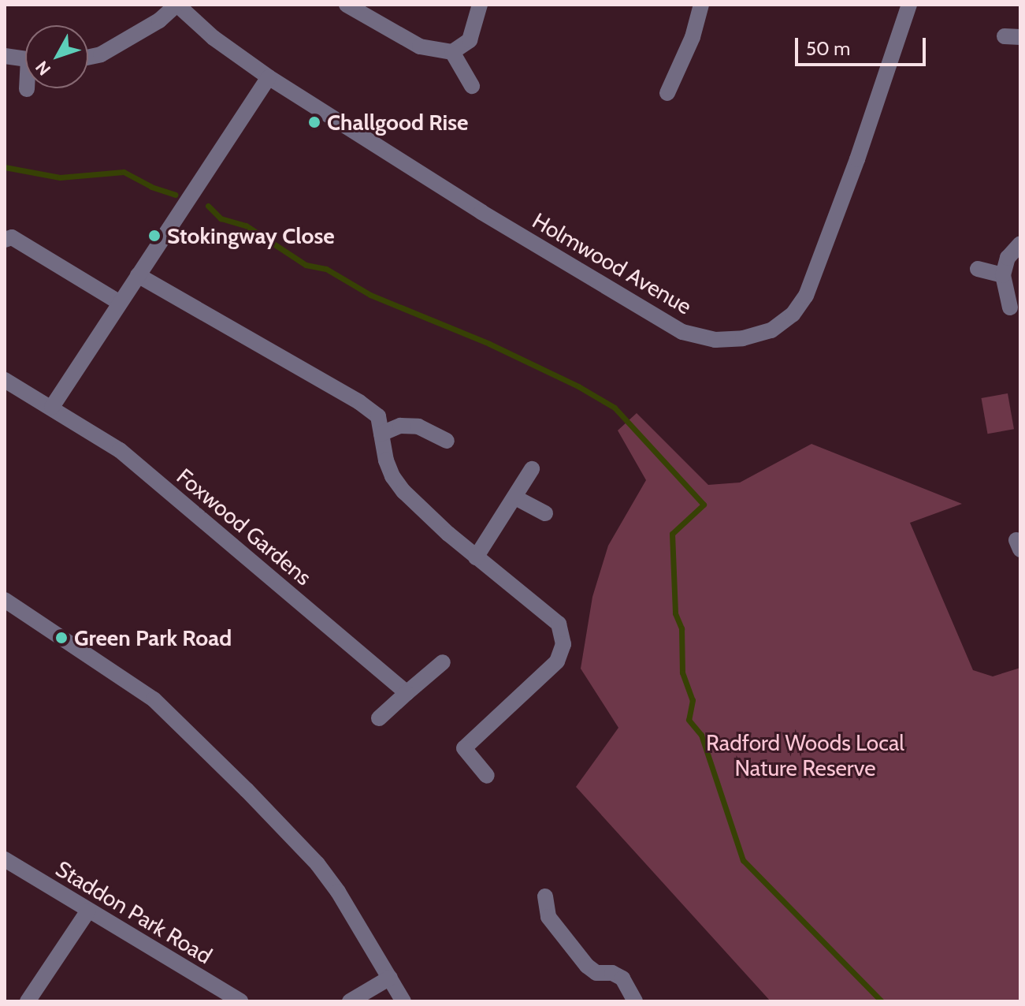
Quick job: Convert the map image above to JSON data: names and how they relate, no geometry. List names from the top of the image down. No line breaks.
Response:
{"streets":{"street":["Holmwood Avenue","Foxwood Gardens","Staddon Park Road"]},"parks":["Radford Woods Local Nature Reserve"],"places":["Challgood Rise","Stokingway Close","Green Park Road"],"scale_bar":"50 m","north":"bottom left"}
